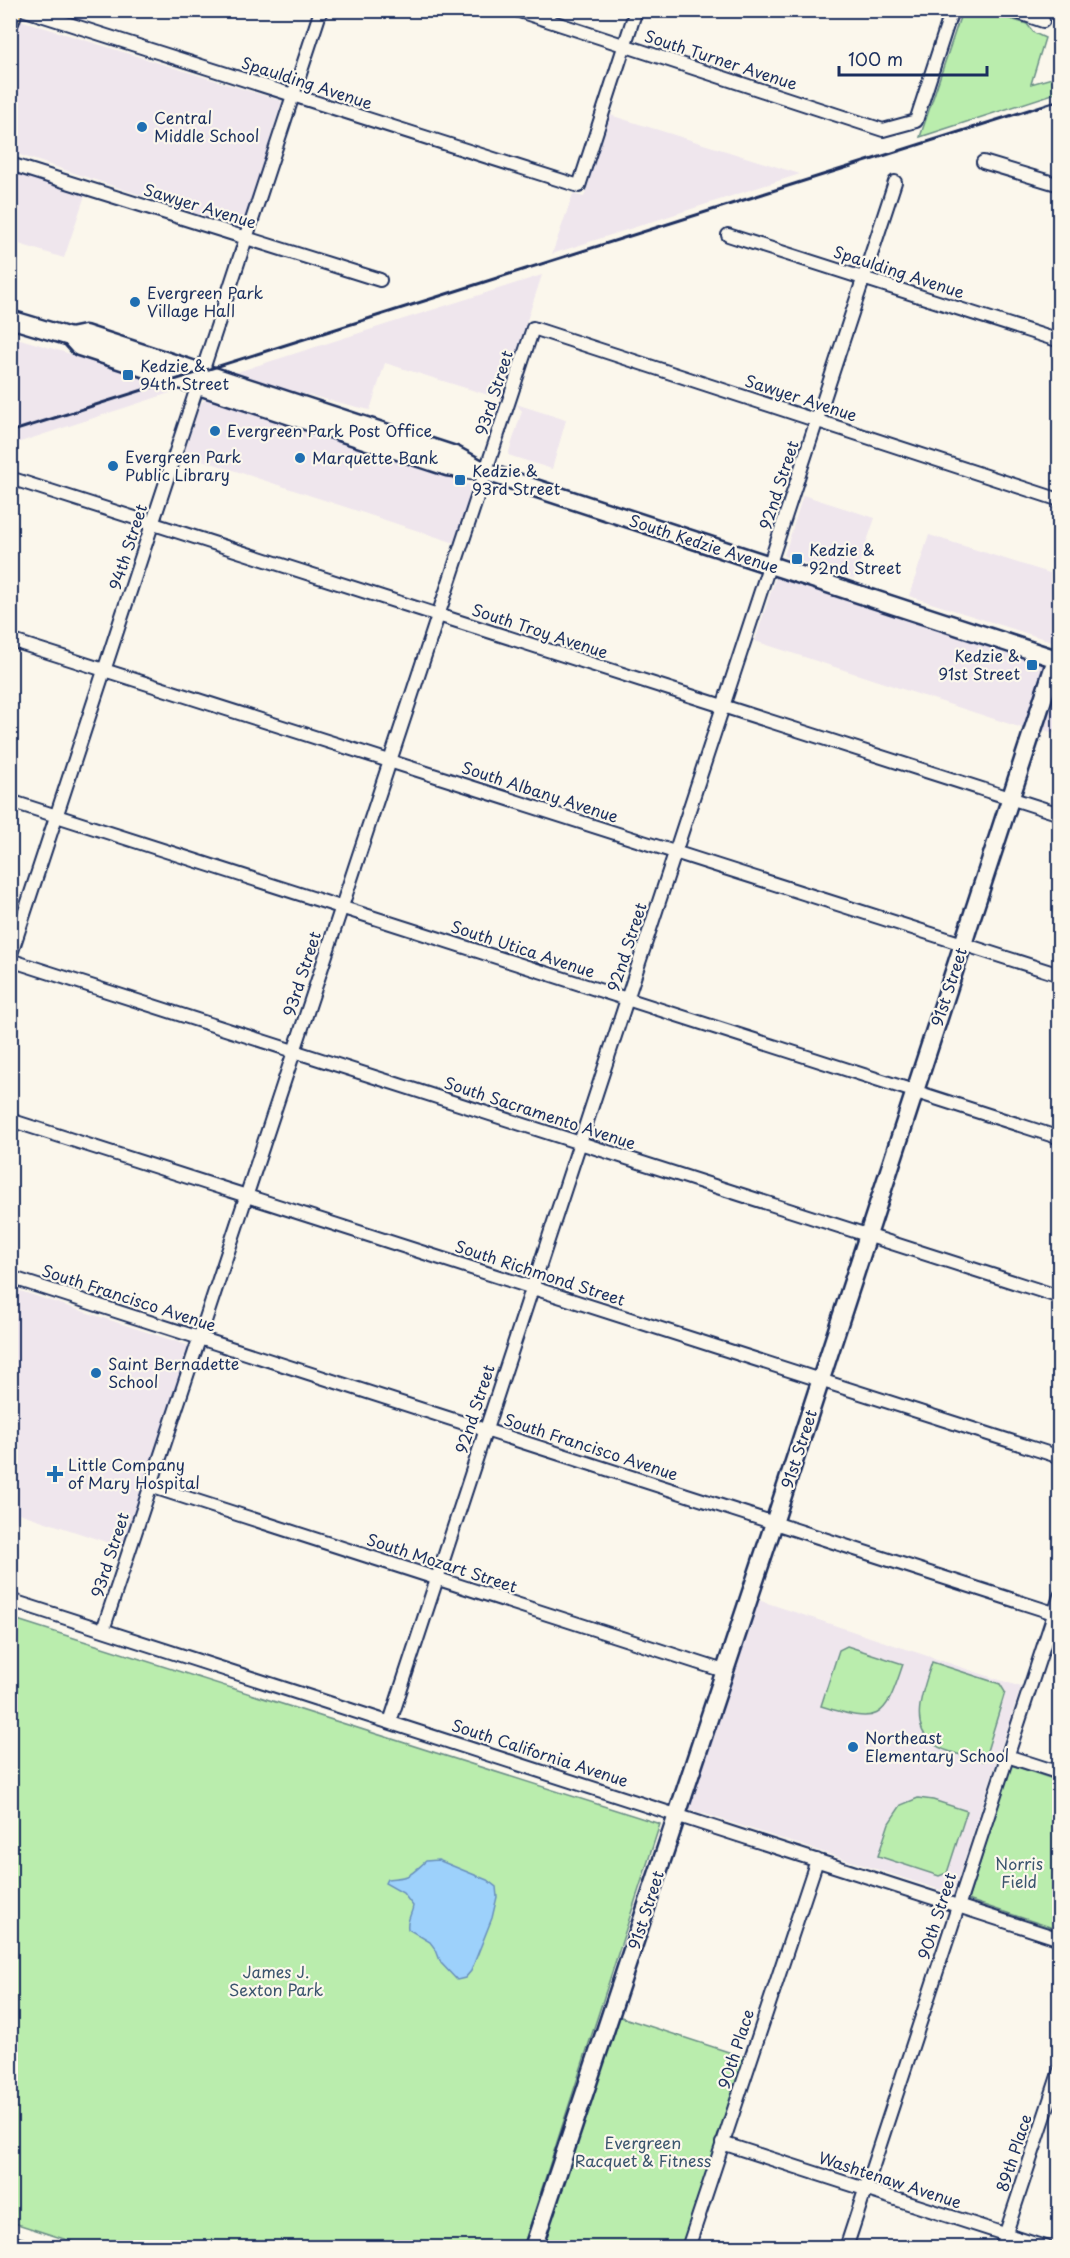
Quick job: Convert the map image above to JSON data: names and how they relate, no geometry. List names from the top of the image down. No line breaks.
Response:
{"streets":{"street":["South Turner Avenue","Spaulding Avenue","Sawyer Avenue","93rd Street","92nd Street","South Kedzie Avenue","94th Street","South Troy Avenue","South Albany Avenue","South Utica Avenue","91st Street","South Sacramento Avenue","South Richmond Street","South Francisco Avenue","South Mozart Street","South California Avenue","90th Street","90th Place","89th Place","Washtenaw Avenue"]},"crossings":[["South Turner Avenue","Spaulding Avenue"],["Spaulding Avenue","92nd Street"],["Spaulding Avenue","94th Street"],["Sawyer Avenue","93rd Street"],["Sawyer Avenue","92nd Street"],["Sawyer Avenue","94th Street"],["93rd Street","South Kedzie Avenue"],["93rd Street","South Troy Avenue"],["93rd Street","South Albany Avenue"],["93rd Street","South Utica Avenue"],["93rd Street","South Sacramento Avenue"],["93rd Street","South Richmond Street"],["93rd Street","South Francisco Avenue"],["93rd Street","South Mozart Street"],["93rd Street","South California Avenue"],["92nd Street","South Kedzie Avenue"],["92nd Street","South Troy Avenue"],["92nd Street","South Albany Avenue"],["92nd Street","South Utica Avenue"],["92nd Street","South Sacramento Avenue"],["92nd Street","South Richmond Street"],["92nd Street","South Francisco Avenue"],["92nd Street","South Mozart Street"],["92nd Street","South California Avenue"],["South Kedzie Avenue","94th Street"],["South Kedzie Avenue","91st Street"],["94th Street","South Troy Avenue"],["94th Street","South Albany Avenue"],["94th Street","South Utica Avenue"],["94th Street","South Sacramento Avenue"],["South Troy Avenue","91st Street"],["South Albany Avenue","91st Street"],["South Utica Avenue","91st Street"],["91st Street","South Sacramento Avenue"],["91st Street","South Richmond Street"],["91st Street","South Francisco Avenue"],["91st Street","South Mozart Street"],["91st Street","South California Avenue"],["South Francisco Avenue","90th Street"],["South California Avenue","90th Street"],["South California Avenue","90th Place"],["90th Street","Washtenaw Avenue"],["90th Place","Washtenaw Avenue"],["89th Place","Washtenaw Avenue"]],"parks":["Norris Field","James J. Sexton Park","Evergreen Racquet & Fitness"],"places":{"other":["Central Middle School","Evergreen Park Village Hall","Evergreen Park Post Office","Marquette Bank","Evergreen Park Public Library","Saint Bernadette School","Northeast Elementary School"],"transit":["Kedzie & 94th Street","Kedzie & 93rd Street","Kedzie & 92nd Street","Kedzie & 91st Street"],"health":["Little Company of Mary Hospital"]},"scale_bar":"100 m"}
